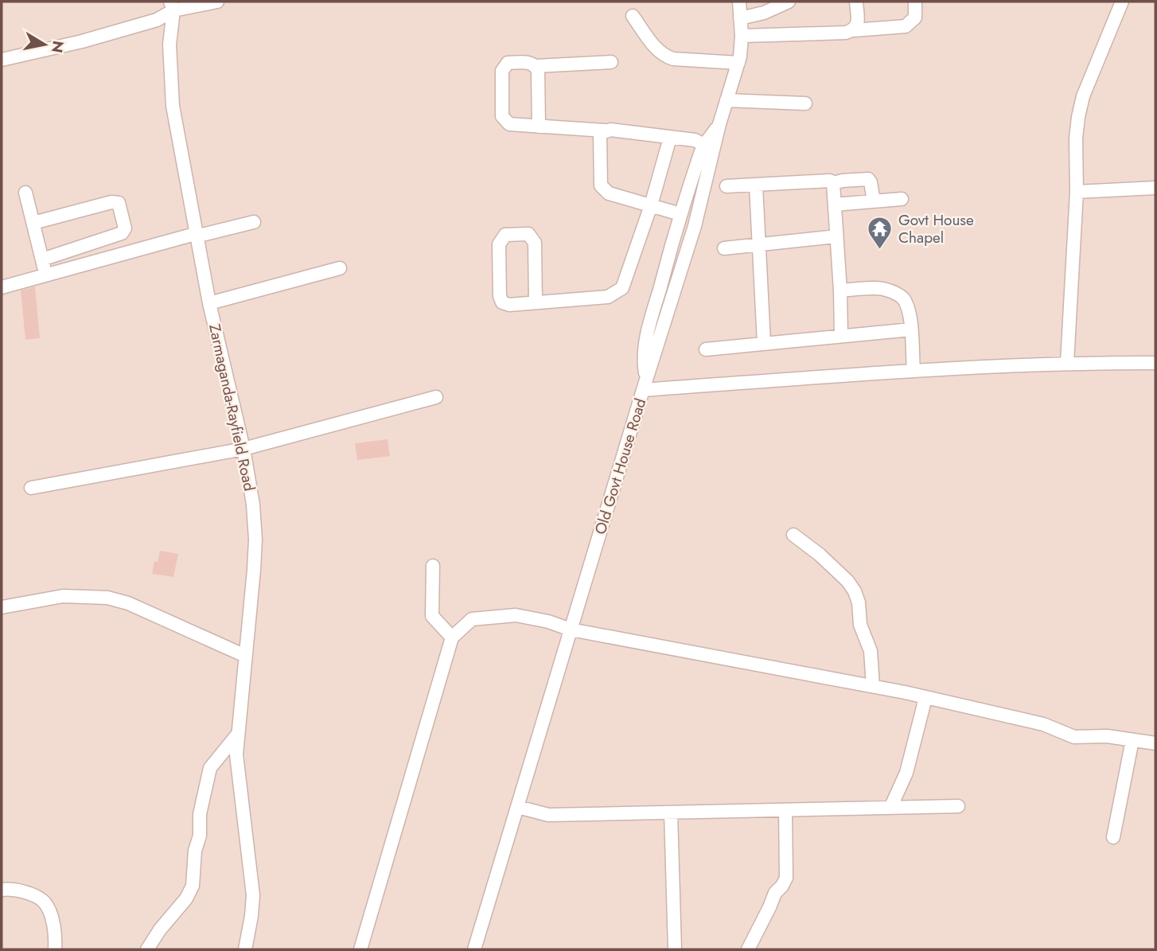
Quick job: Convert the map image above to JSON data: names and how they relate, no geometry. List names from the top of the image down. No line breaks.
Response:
{"streets":{"street":["Zarmaganda-Rayfield Road","Old Govt House Road"]},"places":{"temple":["Govt House Chapel"]},"north":"right"}
